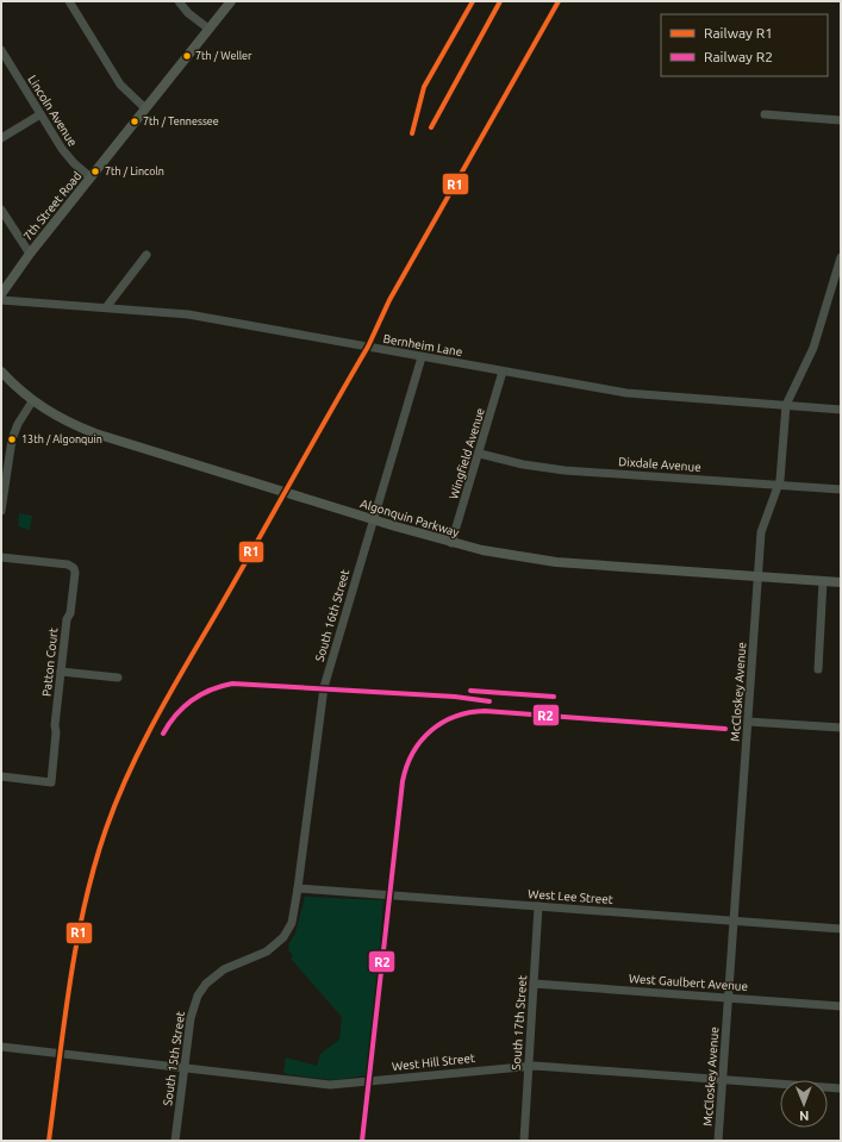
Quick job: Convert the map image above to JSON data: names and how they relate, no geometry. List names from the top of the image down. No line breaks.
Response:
{"streets":{"main road":["7th Street Road","Algonquin Parkway"],"street":["Lincoln Avenue","Bernheim Lane","Wingfield Avenue","Dixdale Avenue","South 16th Street","Patton Court","McCloskey Avenue","West Lee Street","West Gaulbert Avenue","South 17th Street","South 15th Street","West Hill Street"]},"crossings":[["Lincoln Avenue","7th Street Road"],["Bernheim Lane","Wingfield Avenue"],["Bernheim Lane","South 16th Street"],["Bernheim Lane","McCloskey Avenue"],["Wingfield Avenue","Dixdale Avenue"],["Wingfield Avenue","Algonquin Parkway"],["Dixdale Avenue","McCloskey Avenue"],["Algonquin Parkway","South 16th Street"],["Algonquin Parkway","McCloskey Avenue"],["South 16th Street","West Lee Street"],["South 16th Street","South 15th Street"],["McCloskey Avenue","West Lee Street"],["McCloskey Avenue","West Gaulbert Avenue"],["McCloskey Avenue","West Hill Street"],["West Lee Street","South 17th Street"],["West Lee Street","South 15th Street"],["West Gaulbert Avenue","South 17th Street"],["South 17th Street","West Hill Street"],["South 15th Street","West Hill Street"]],"places":["7th / Weller","7th / Tennessee","7th / Lincoln","13th / Algonquin"],"lines":["rail line R1","rail line R2"],"legend":["Railway R1","Railway R2"],"north":"bottom"}
